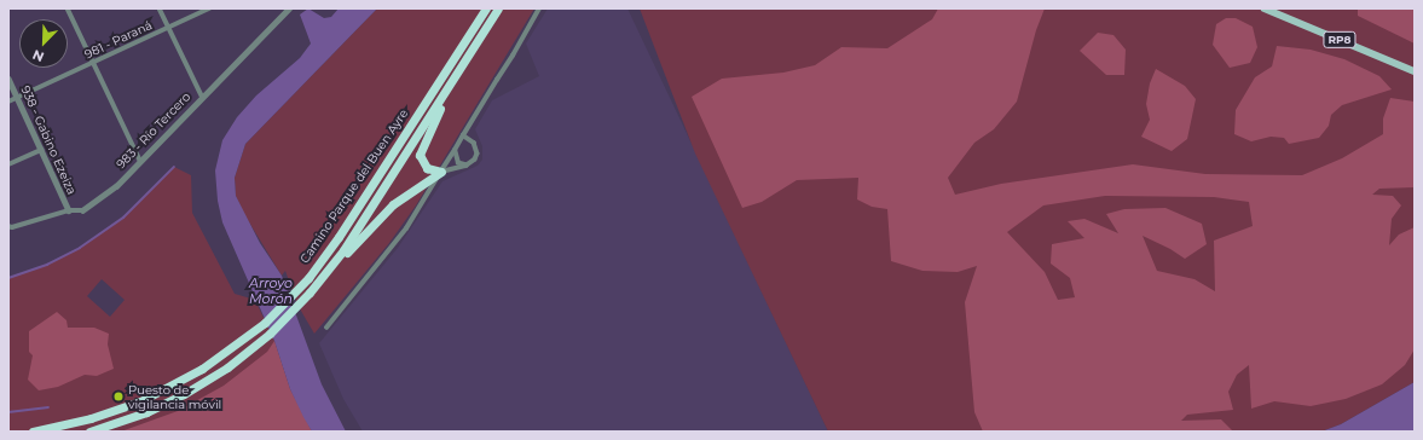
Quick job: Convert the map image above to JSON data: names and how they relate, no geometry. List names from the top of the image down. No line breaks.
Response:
{"streets":{"highway":["Camino Parque del Buen Ayre"],"main road":["RP8"],"street":["981 - Paraná","983 - Río Tercero","938 - Gabino Ezeiza"]},"crossings":[["981 - Paraná","938 - Gabino Ezeiza"],["983 - Río Tercero","938 - Gabino Ezeiza"]],"water":["Arroyo Morón"],"places":["Puesto de vigilancia móvil"],"north":"bottom left"}
